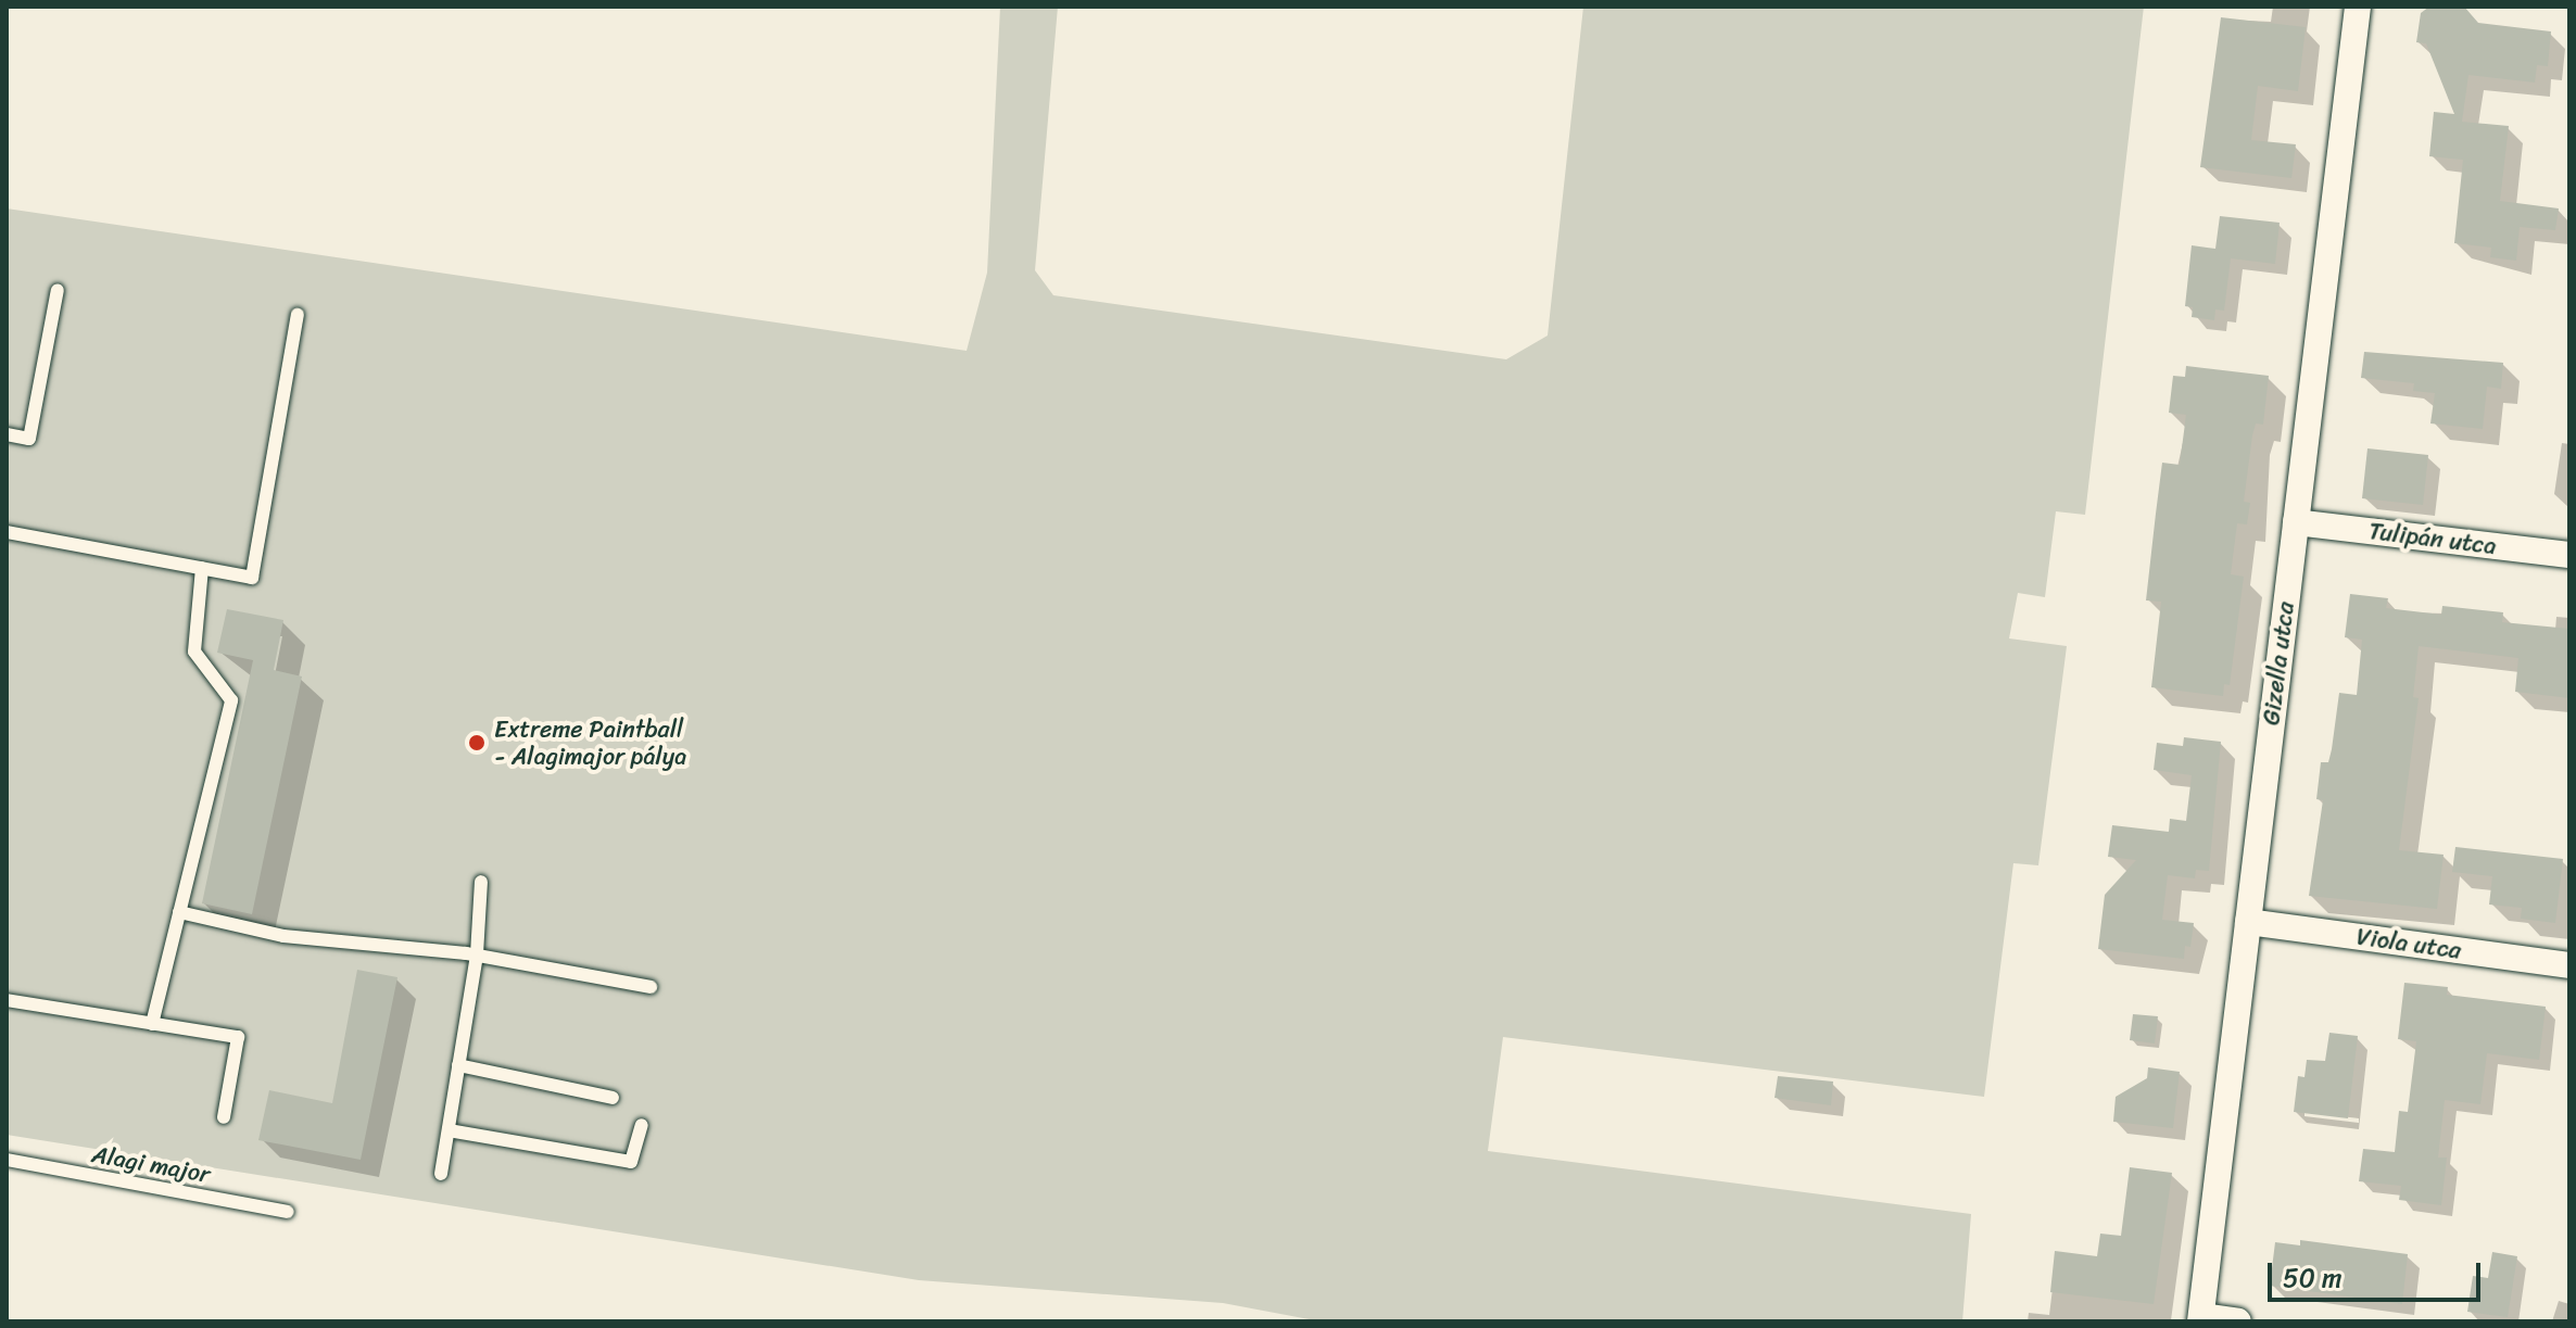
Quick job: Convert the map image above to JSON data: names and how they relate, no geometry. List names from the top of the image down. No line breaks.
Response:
{"streets":{"street":["Tulipán utca","Gizella utca","Viola utca"],"lane":["Alagi major"]},"crossings":[["Tulipán utca","Gizella utca"],["Gizella utca","Viola utca"]],"places":["Extreme Paintball - Alagimajor pálya"],"scale_bar":"50 m"}
